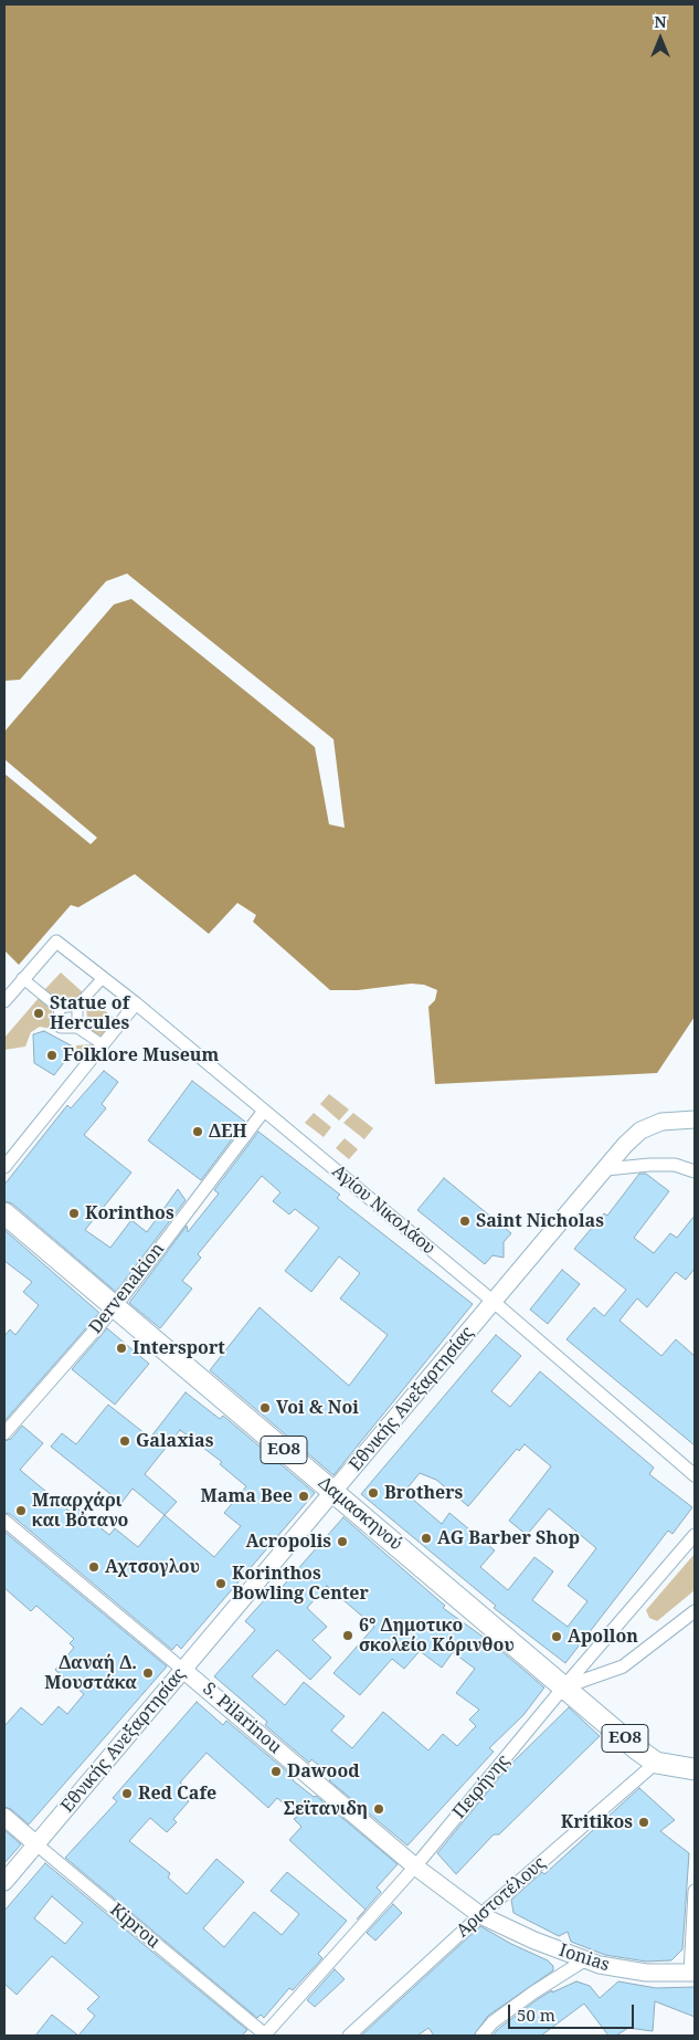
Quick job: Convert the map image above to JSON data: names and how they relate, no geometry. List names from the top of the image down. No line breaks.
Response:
{"streets":{"main road":["ΕΟ8","Δαμασκηνού"],"street":["Αγίου Νικολάου","Dervenakion","Εθνικής Ανεξαρτησίας","S. Pilarinou","Πειρήνης","Αριστοτέλους","Kiprou","Ionias"]},"crossings":[["Αγίου Νικολάου","Dervenakion"],["Αγίου Νικολάου","Εθνικής Ανεξαρτησίας"],["Dervenakion","Δαμασκηνού"],["Εθνικής Ανεξαρτησίας","Δαμασκηνού"],["Εθνικής Ανεξαρτησίας","S. Pilarinou"],["Εθνικής Ανεξαρτησίας","Kiprou"],["ΕΟ8","Δαμασκηνού"],["ΕΟ8","Πειρήνης"],["ΕΟ8","Αριστοτέλους"],["Δαμασκηνού","Πειρήνης"],["S. Pilarinou","Πειρήνης"],["S. Pilarinou","Αριστοτέλους"],["S. Pilarinou","Ionias"],["Πειρήνης","Kiprou"],["Αριστοτέλους","Ionias"]],"places":["Statue of Hercules","Folklore Museum","ΔΕΗ","Korinthos","Saint Nicholas","Intersport","Voi & Noi","Galaxias","Brothers","Mama Bee","Μπαρχάρι και Βὀτανο","AG Barber Shop","Acropolis","Αχτσογλου","Korinthos Bowling Center","6° Δημοτικο σκολείο Κόρινθου","Apollon","Δαναή Δ. Μουστάκα","Dawood","Red Cafe","Σεϊτανιδη","Kritikos"],"scale_bar":"50 m","north":"top"}
